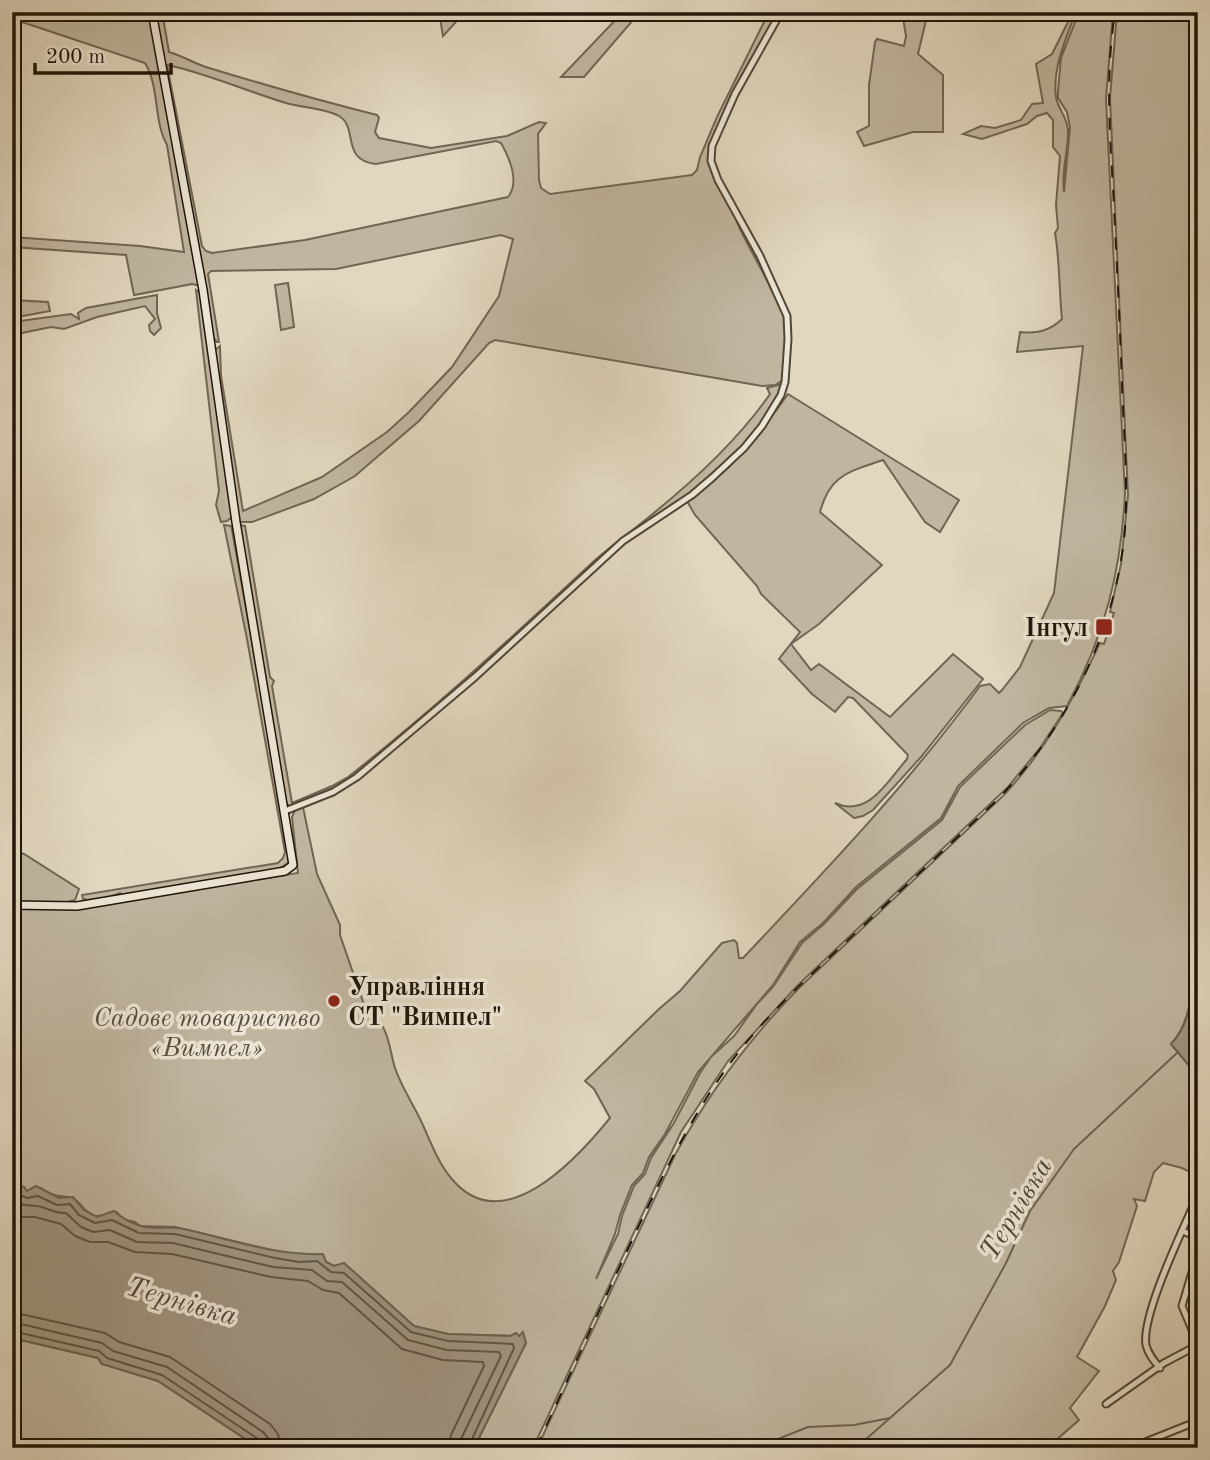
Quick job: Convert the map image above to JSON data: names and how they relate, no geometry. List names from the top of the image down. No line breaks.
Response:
{"water":["Тернівка"],"parks":["Садове товариство «Вимпел»"],"places":{"transit":["Інгул"],"other":["Управління СТ \"Вимпел\""]},"scale_bar":"200 m"}
